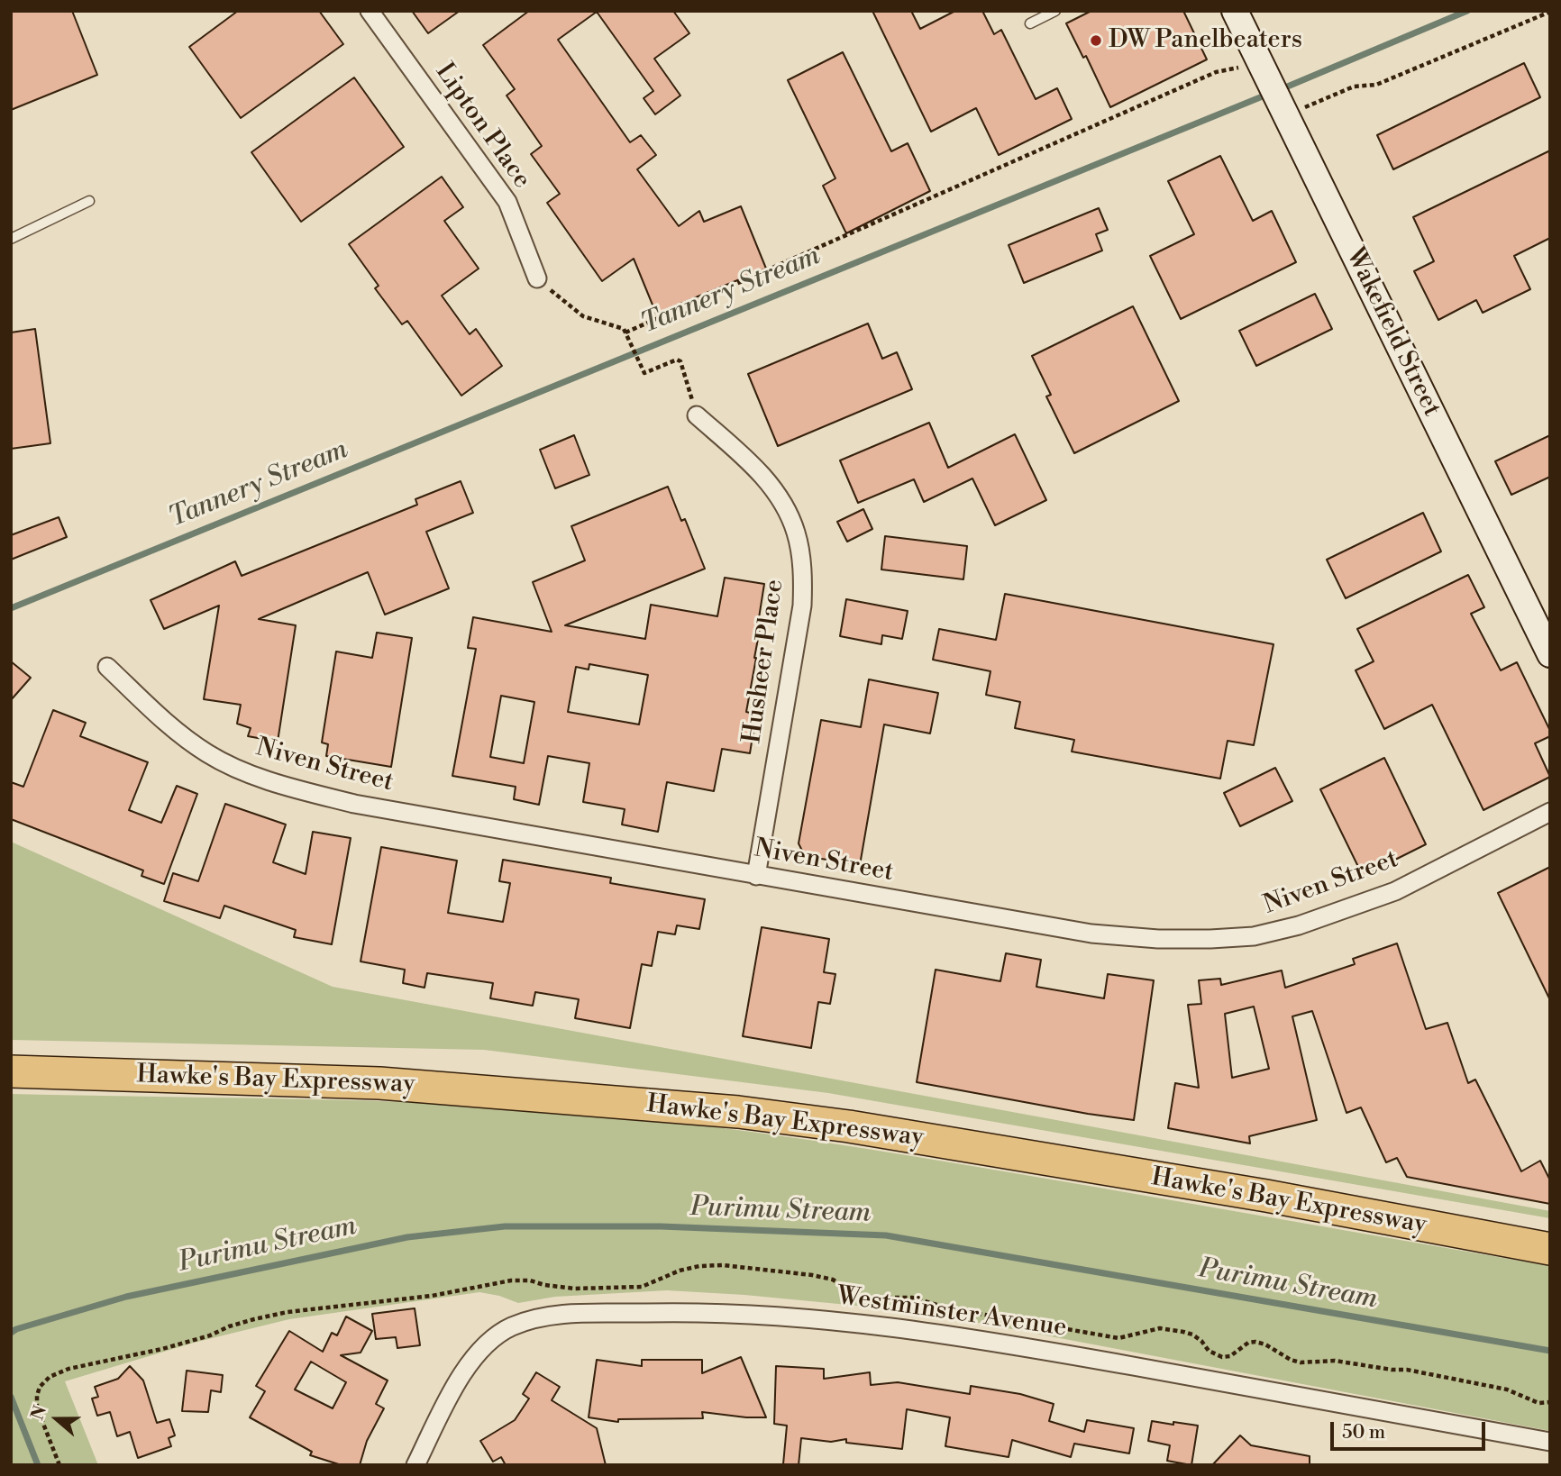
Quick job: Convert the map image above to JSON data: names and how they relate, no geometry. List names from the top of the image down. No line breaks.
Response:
{"streets":{"highway":["Hawke's Bay Expressway"],"street":["Lipton Place","Wakefield Street","Husheer Place","Niven Street","Westminster Avenue"]},"crossings":[["Husheer Place","Niven Street"]],"water":["Tannery Stream","Purimu Stream"],"places":["DW Panelbeaters"],"scale_bar":"50 m","north":"left"}
